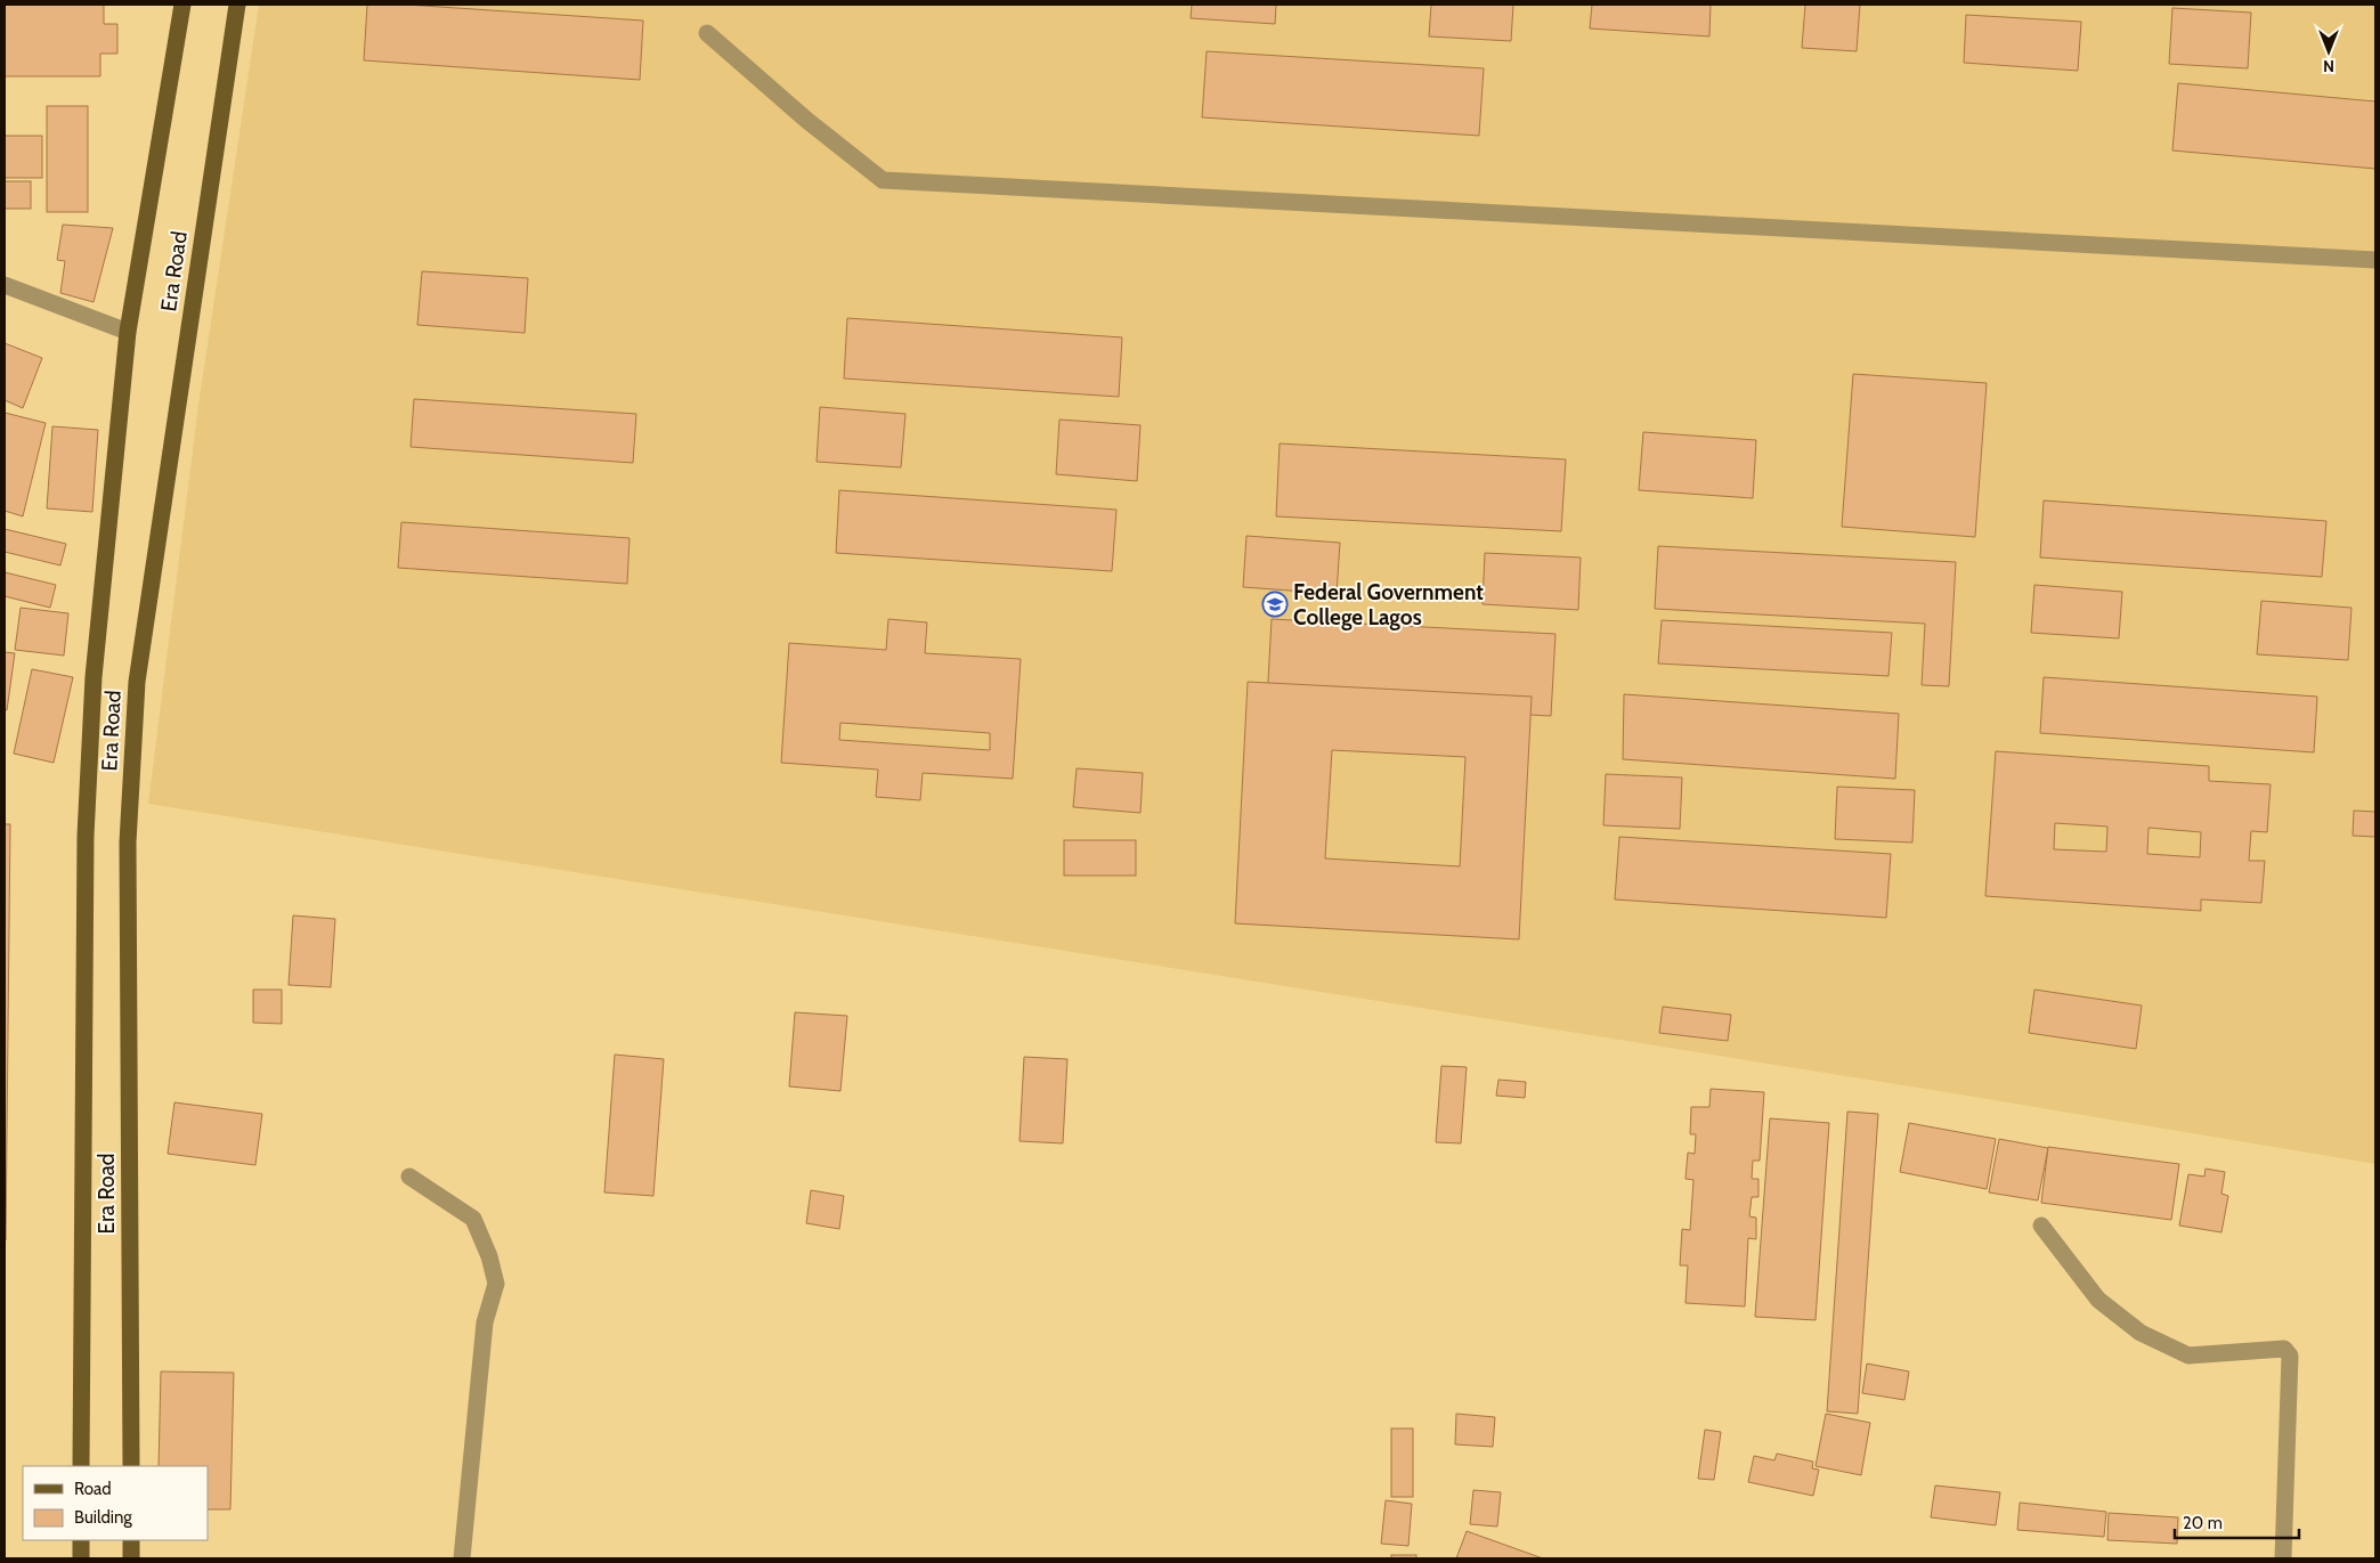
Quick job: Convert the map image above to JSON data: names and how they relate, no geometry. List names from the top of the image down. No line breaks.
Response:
{"streets":{"main road":["Era Road"]},"places":{"school or university":["Federal Government College Lagos"]},"legend":["Road","Building"],"scale_bar":"20 m","north":"bottom"}
